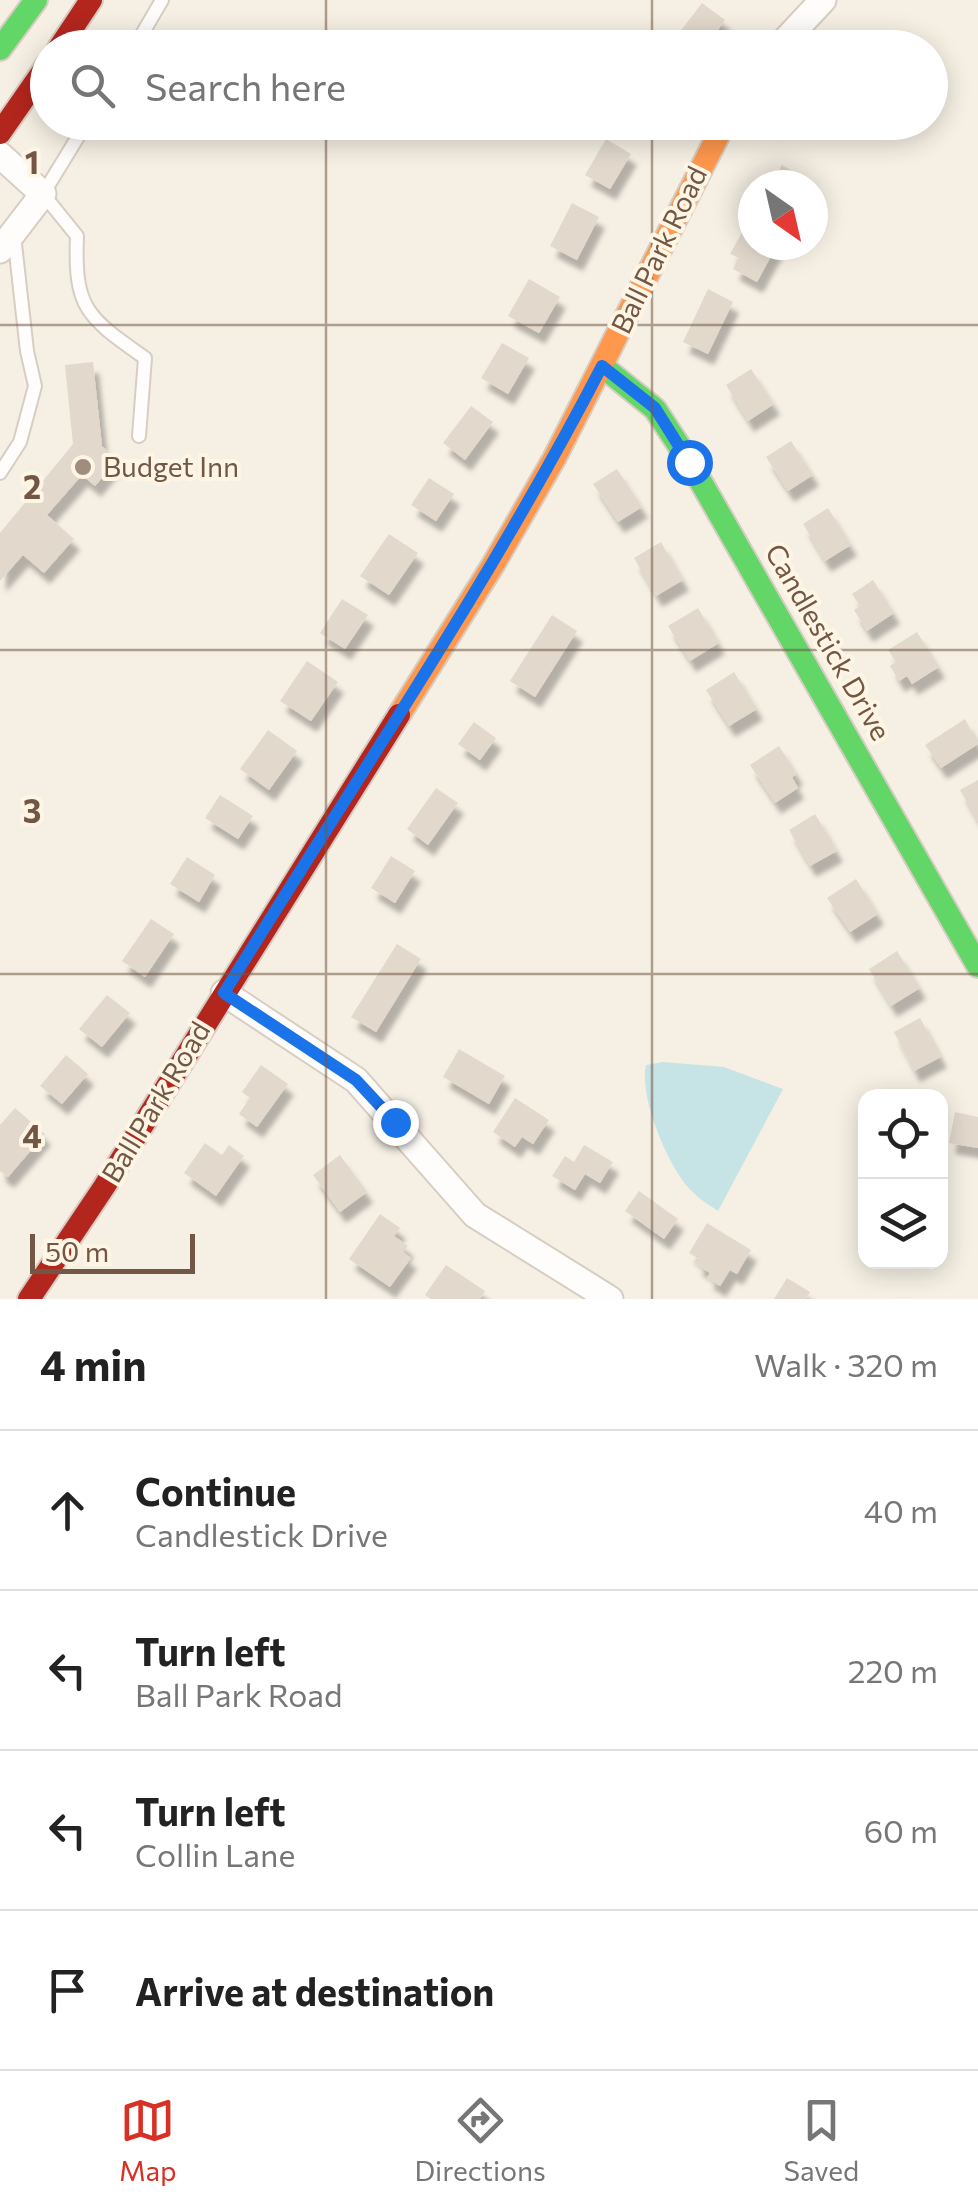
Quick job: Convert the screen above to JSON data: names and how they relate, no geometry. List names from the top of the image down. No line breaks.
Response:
{"streets":{"main road":["Ball Park Road","Candlestick Drive"]},"crossings":[["Ball Park Road","Candlestick Drive"]],"places":["Budget Inn"],"scale_bar":"50 m","north":"bottom right","page":{"search":"Search here","scale":"50 m","heading":["4 min","Walk · 320 m"],"list":[["Continue","Candlestick Drive","40 m"],["Turn left","Ball Park Road","220 m"],["Turn left","Collin Lane","60 m"],"Arrive at destination"],"nav":["Map","Directions","Saved"]},"grid":{"rows":["1","2","3","4"]}}
